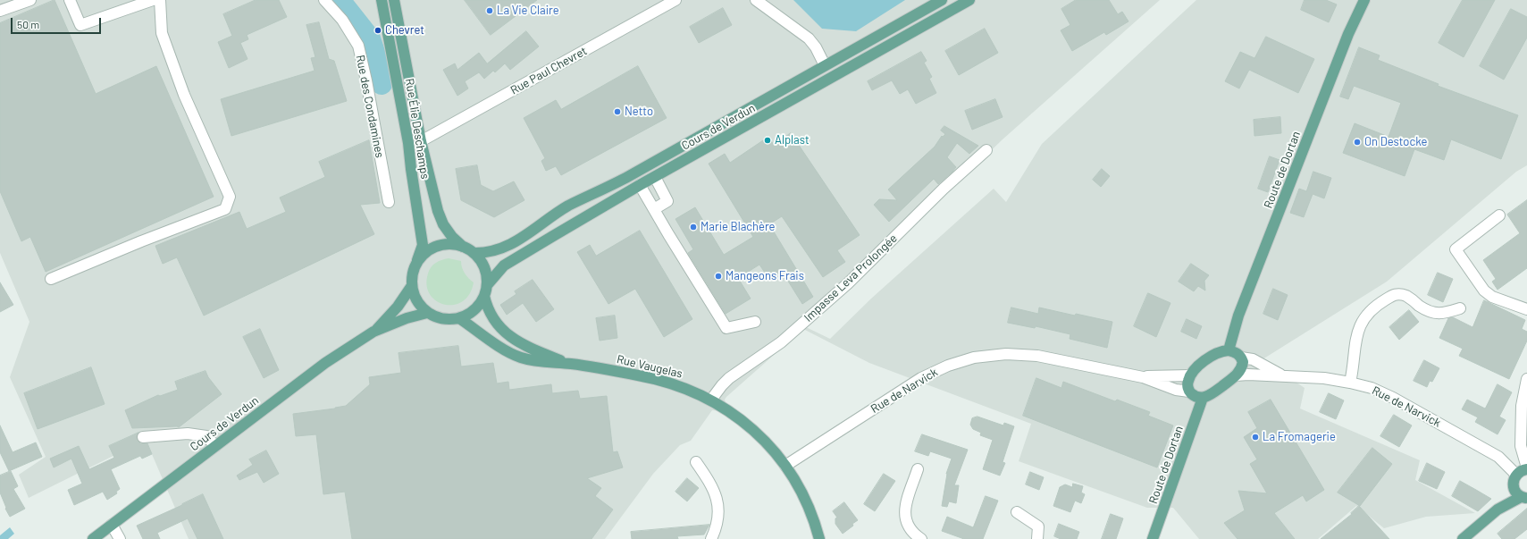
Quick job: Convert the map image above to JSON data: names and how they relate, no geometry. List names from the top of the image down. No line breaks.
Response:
{"streets":{"main road":["Cours de Verdun","Rue Élie Deschamps","Route de Dortan","Rue Vaugelas"],"street":["Rue Paul Chevret","Rue des Condamines","Impasse Leva Prolongée","Rue de Narvick"]},"crossings":[["Rue Paul Chevret","Rue Élie Deschamps"],["Cours de Verdun","Rue Élie Deschamps"],["Cours de Verdun","Rue Vaugelas"],["Rue Élie Deschamps","Rue Vaugelas"],["Impasse Leva Prolongée","Rue Vaugelas"],["Rue Vaugelas","Rue de Narvick"]],"places":["La Vie Claire","Chevret","Netto","Alplast","On Destocke","Marie Blachère","Mangeons Frais","La Fromagerie"],"scale_bar":"50 m"}
